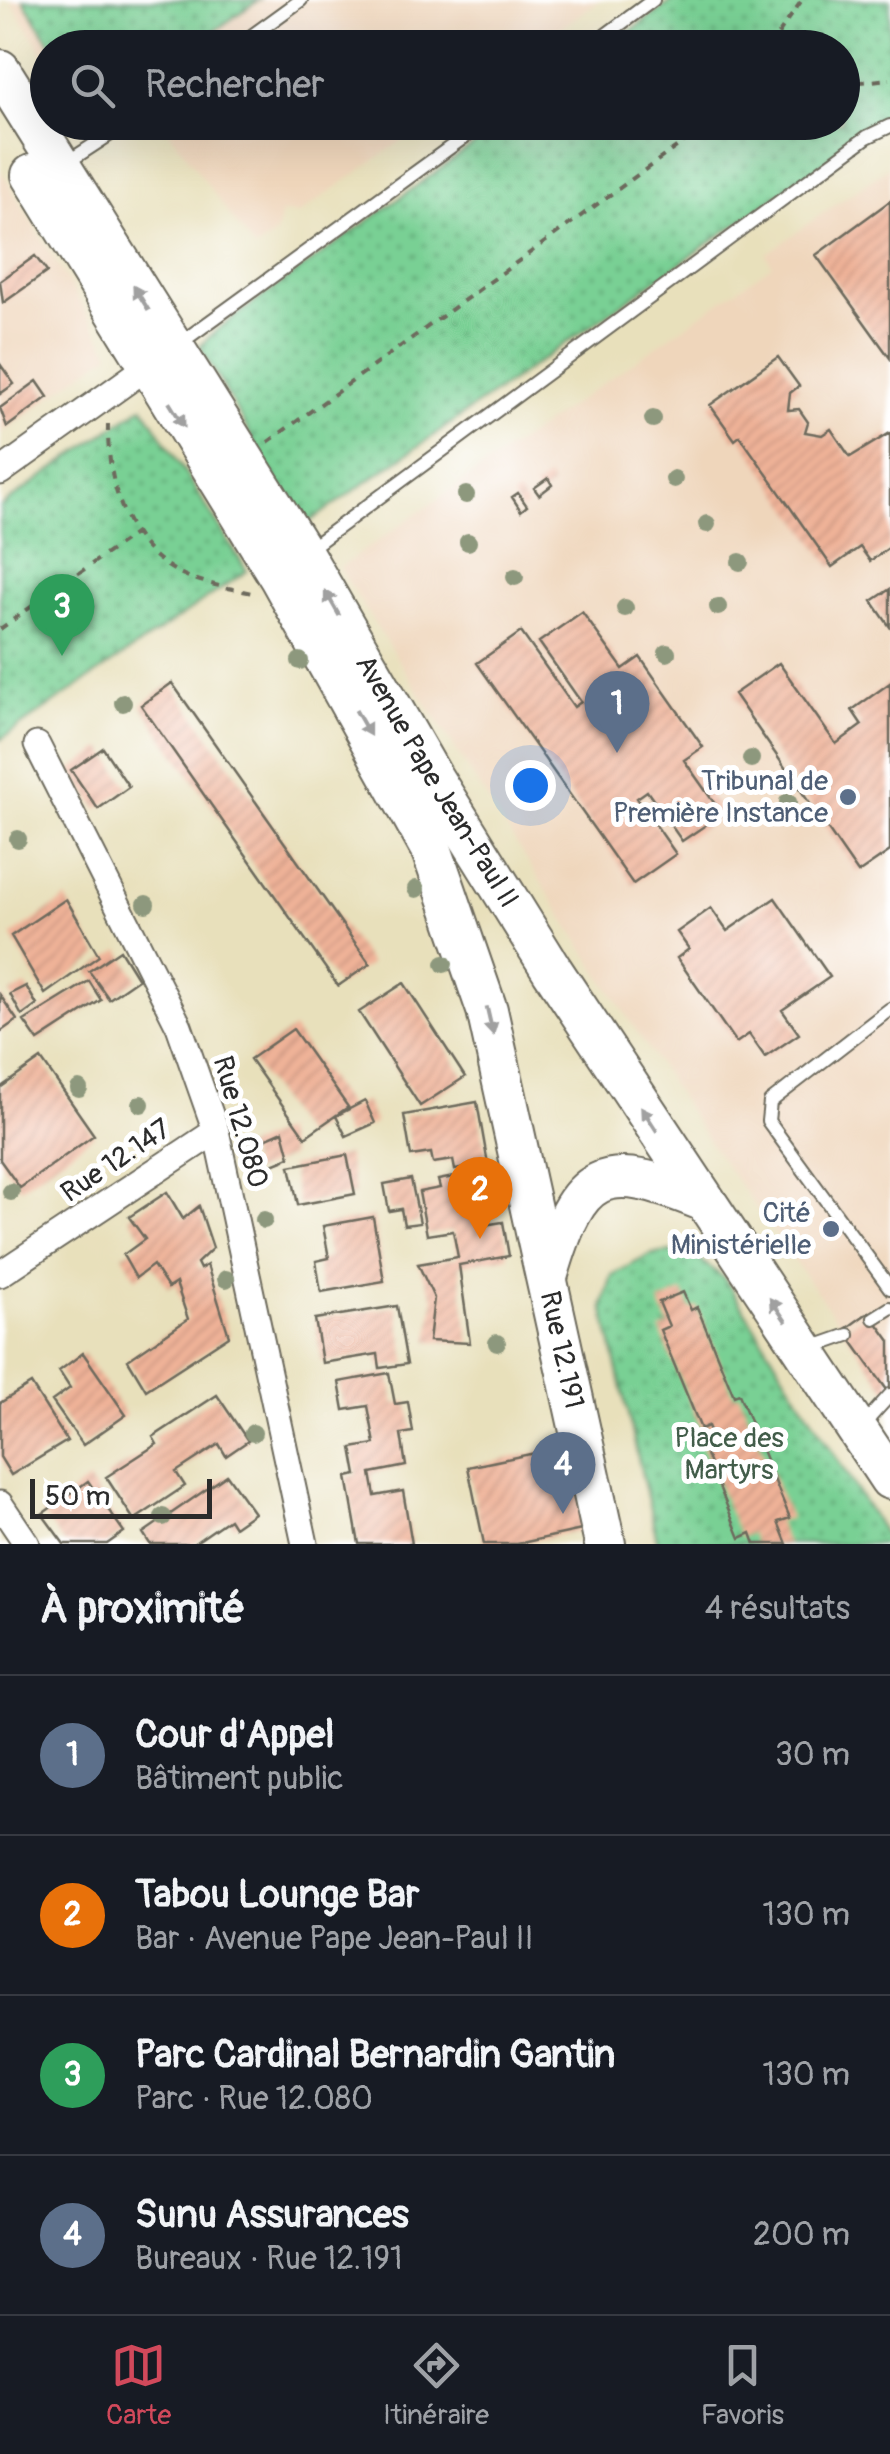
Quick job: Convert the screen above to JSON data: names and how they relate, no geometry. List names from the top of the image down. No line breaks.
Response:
{"streets":{"main road":["Avenue Pape Jean-Paul II","Rue 12.191"],"street":["Rue 12.080","Rue 12.147"]},"crossings":[["Avenue Pape Jean-Paul II","Rue 12.191"],["Rue 12.080","Rue 12.147"]],"parks":["Place des Martyrs"],"places":["Tribunal de Première Instance","Cité Ministérielle"],"scale_bar":"50 m","page":{"search":"Rechercher","pins":["3","1","2","4"],"scale":"50 m","heading":["À proximité","4 résultats"],"list":[{"mark":"1","name":"Cour d'Appel","note":"Bâtiment public","value":"30 m"},{"mark":"2","name":"Tabou Lounge Bar","note":"Bar · Avenue Pape Jean-Paul II","value":"130 m"},{"mark":"3","name":"Parc Cardinal Bernardin Gantin","note":"Parc · Rue 12.080","value":"130 m"},{"mark":"4","name":"Sunu Assurances","note":"Bureaux · Rue 12.191","value":"200 m"}],"nav":["Carte","Itinéraire","Favoris"]}}
